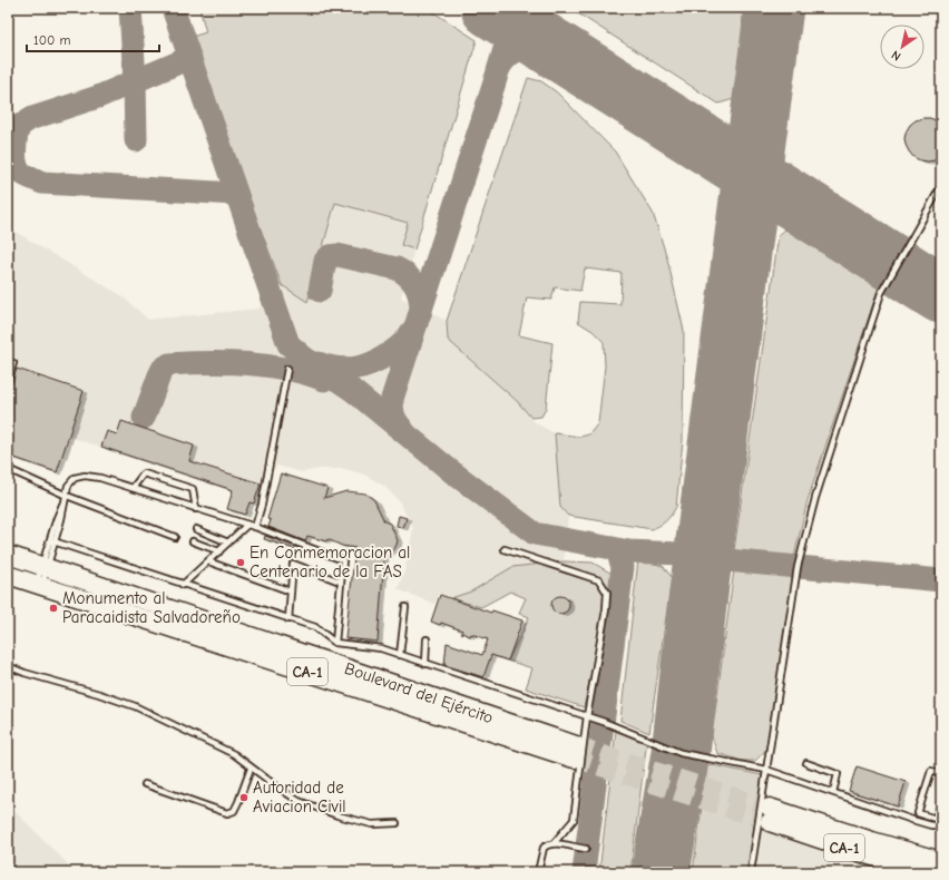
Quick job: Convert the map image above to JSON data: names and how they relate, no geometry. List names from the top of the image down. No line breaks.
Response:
{"streets":{"highway":["CA-1","Boulevard del Ejército"]},"places":["En Conmemoracion al Centenario de la FAS","Monumento al Paracaidista Salvadoreño","Autoridad de Aviacion Civil"],"scale_bar":"100 m","north":"bottom left"}
